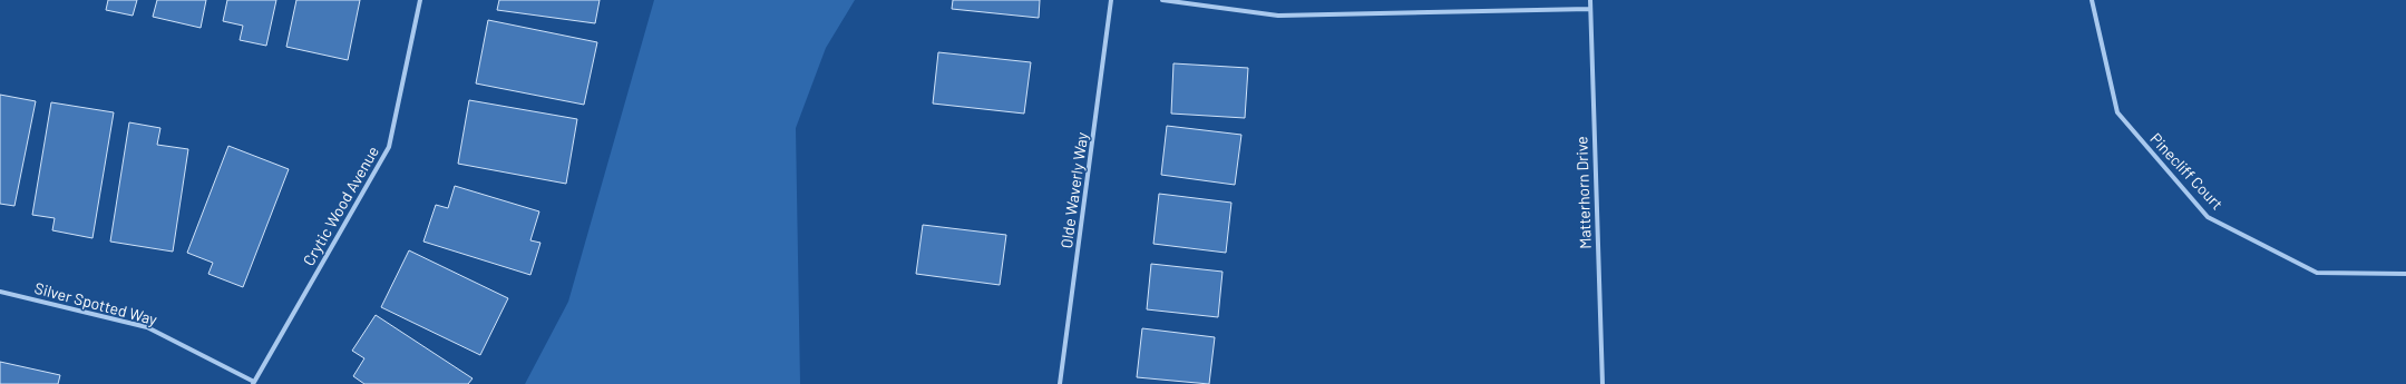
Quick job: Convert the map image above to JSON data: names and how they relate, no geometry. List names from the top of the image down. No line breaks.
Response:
{"streets":{"street":["Pinecliff Court","Olde Waverly Way","Matterhorn Drive","Crytic Wood Avenue","Silver Spotted Way"]},"crossings":[["Crytic Wood Avenue","Silver Spotted Way"]]}
